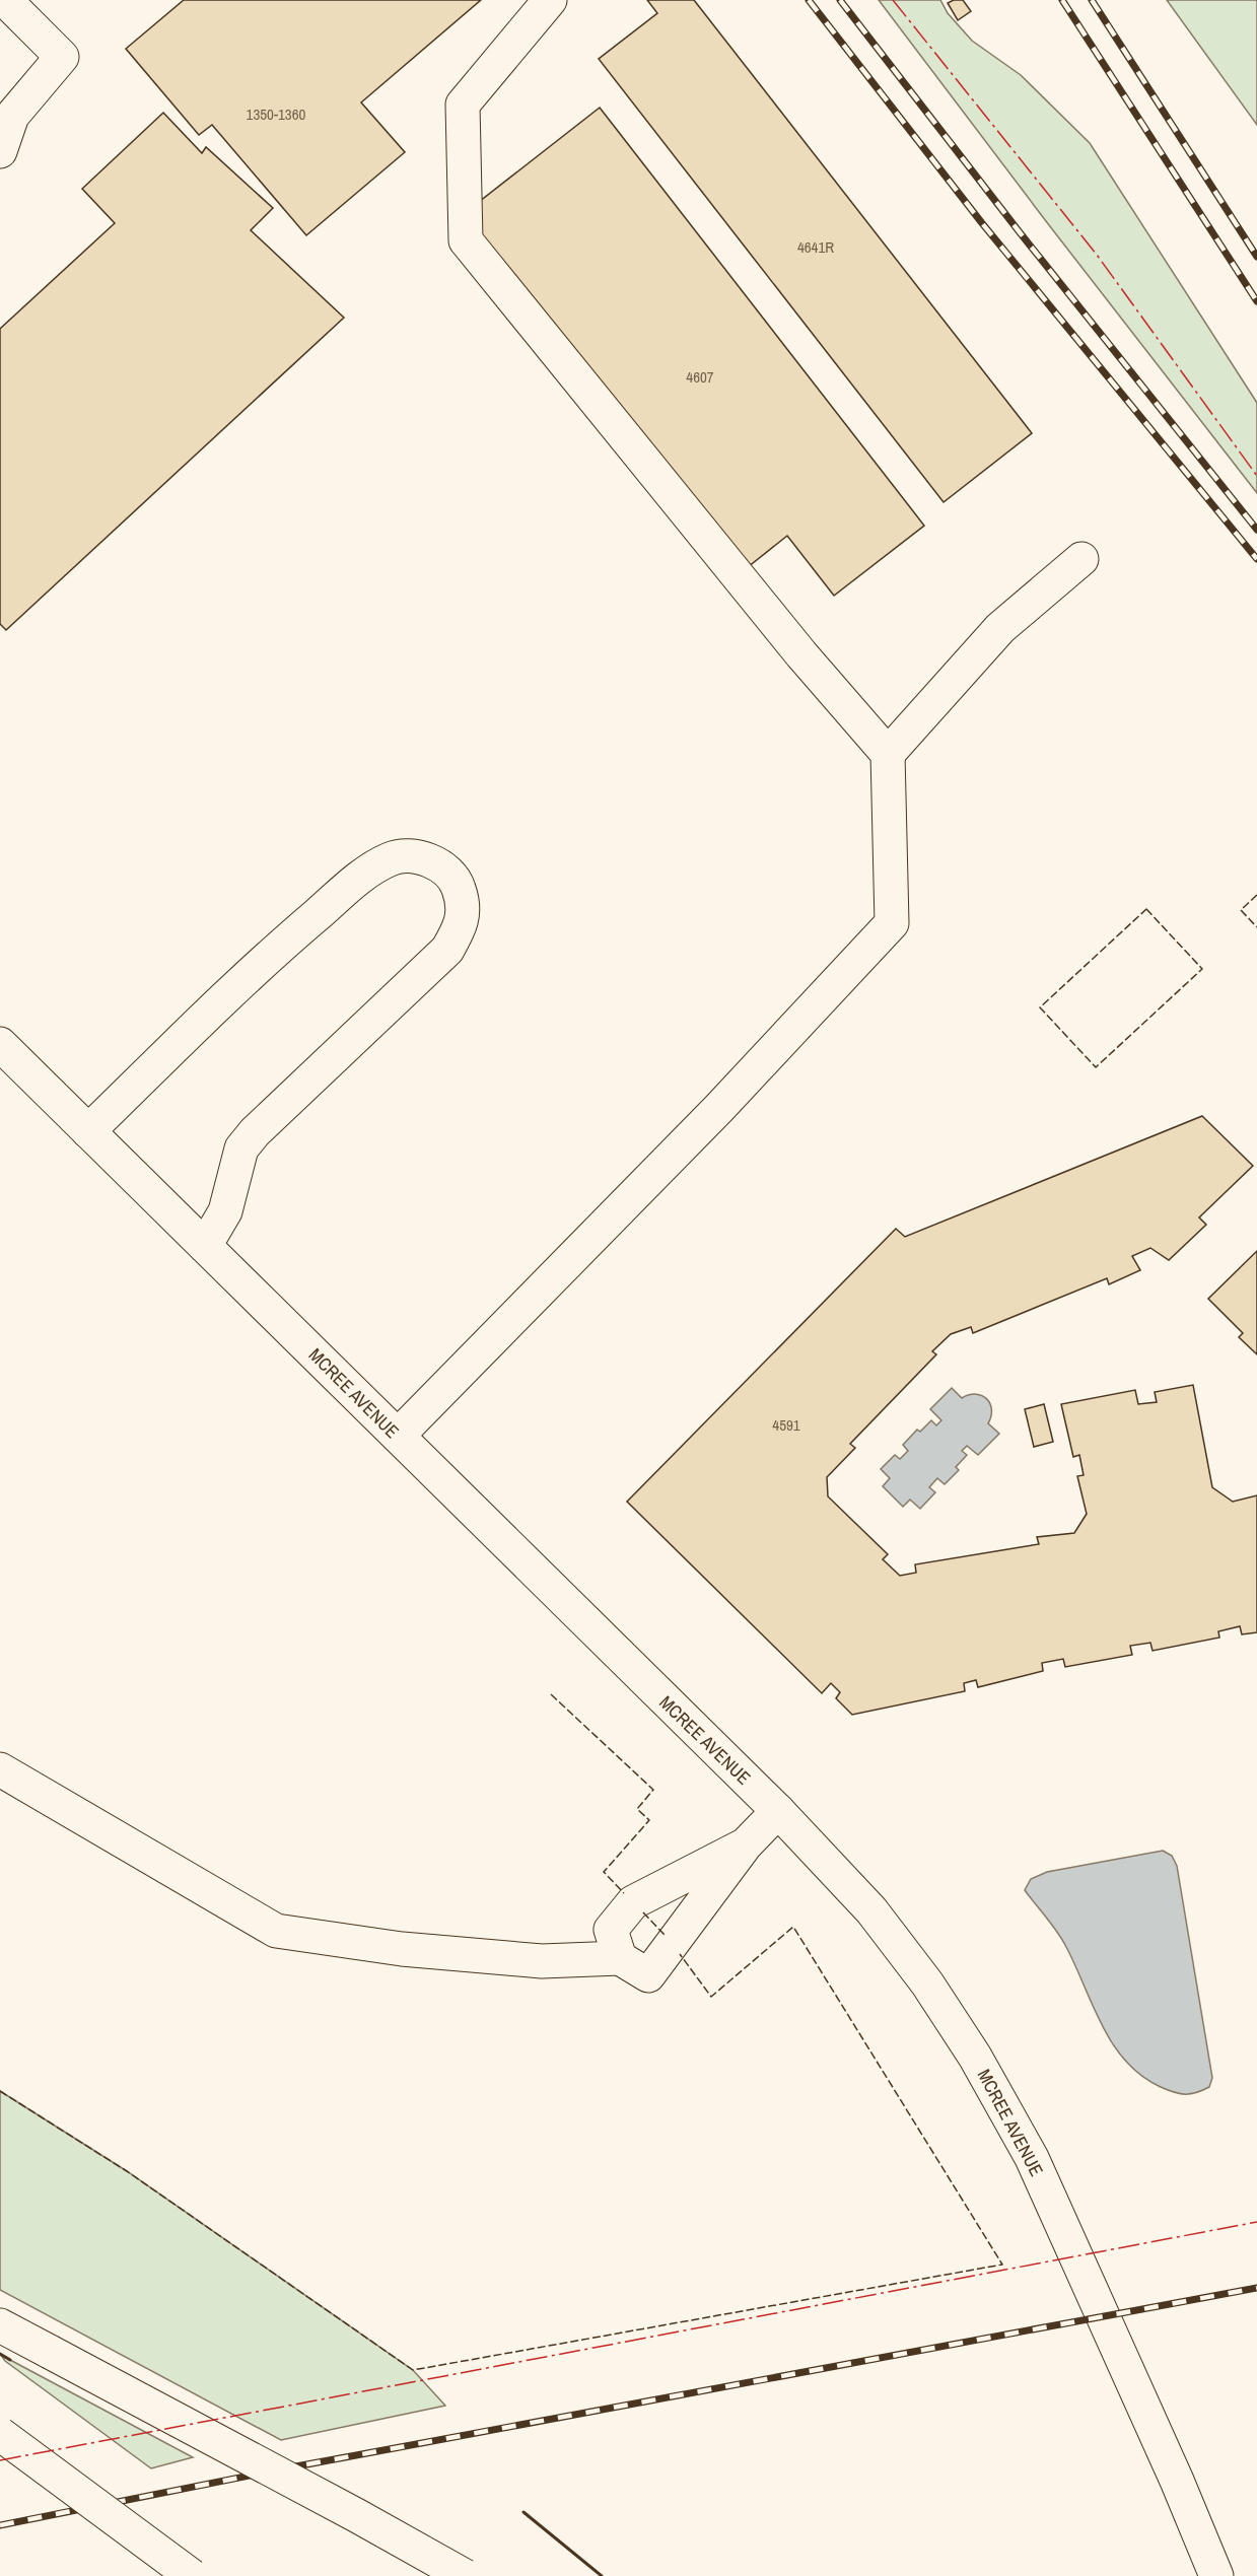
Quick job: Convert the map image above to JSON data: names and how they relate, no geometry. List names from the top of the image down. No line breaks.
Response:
{"streets":{"main road":["MCREE AVENUE"]},"house_numbers":["1350-1360","4641R","4607","4591"]}
